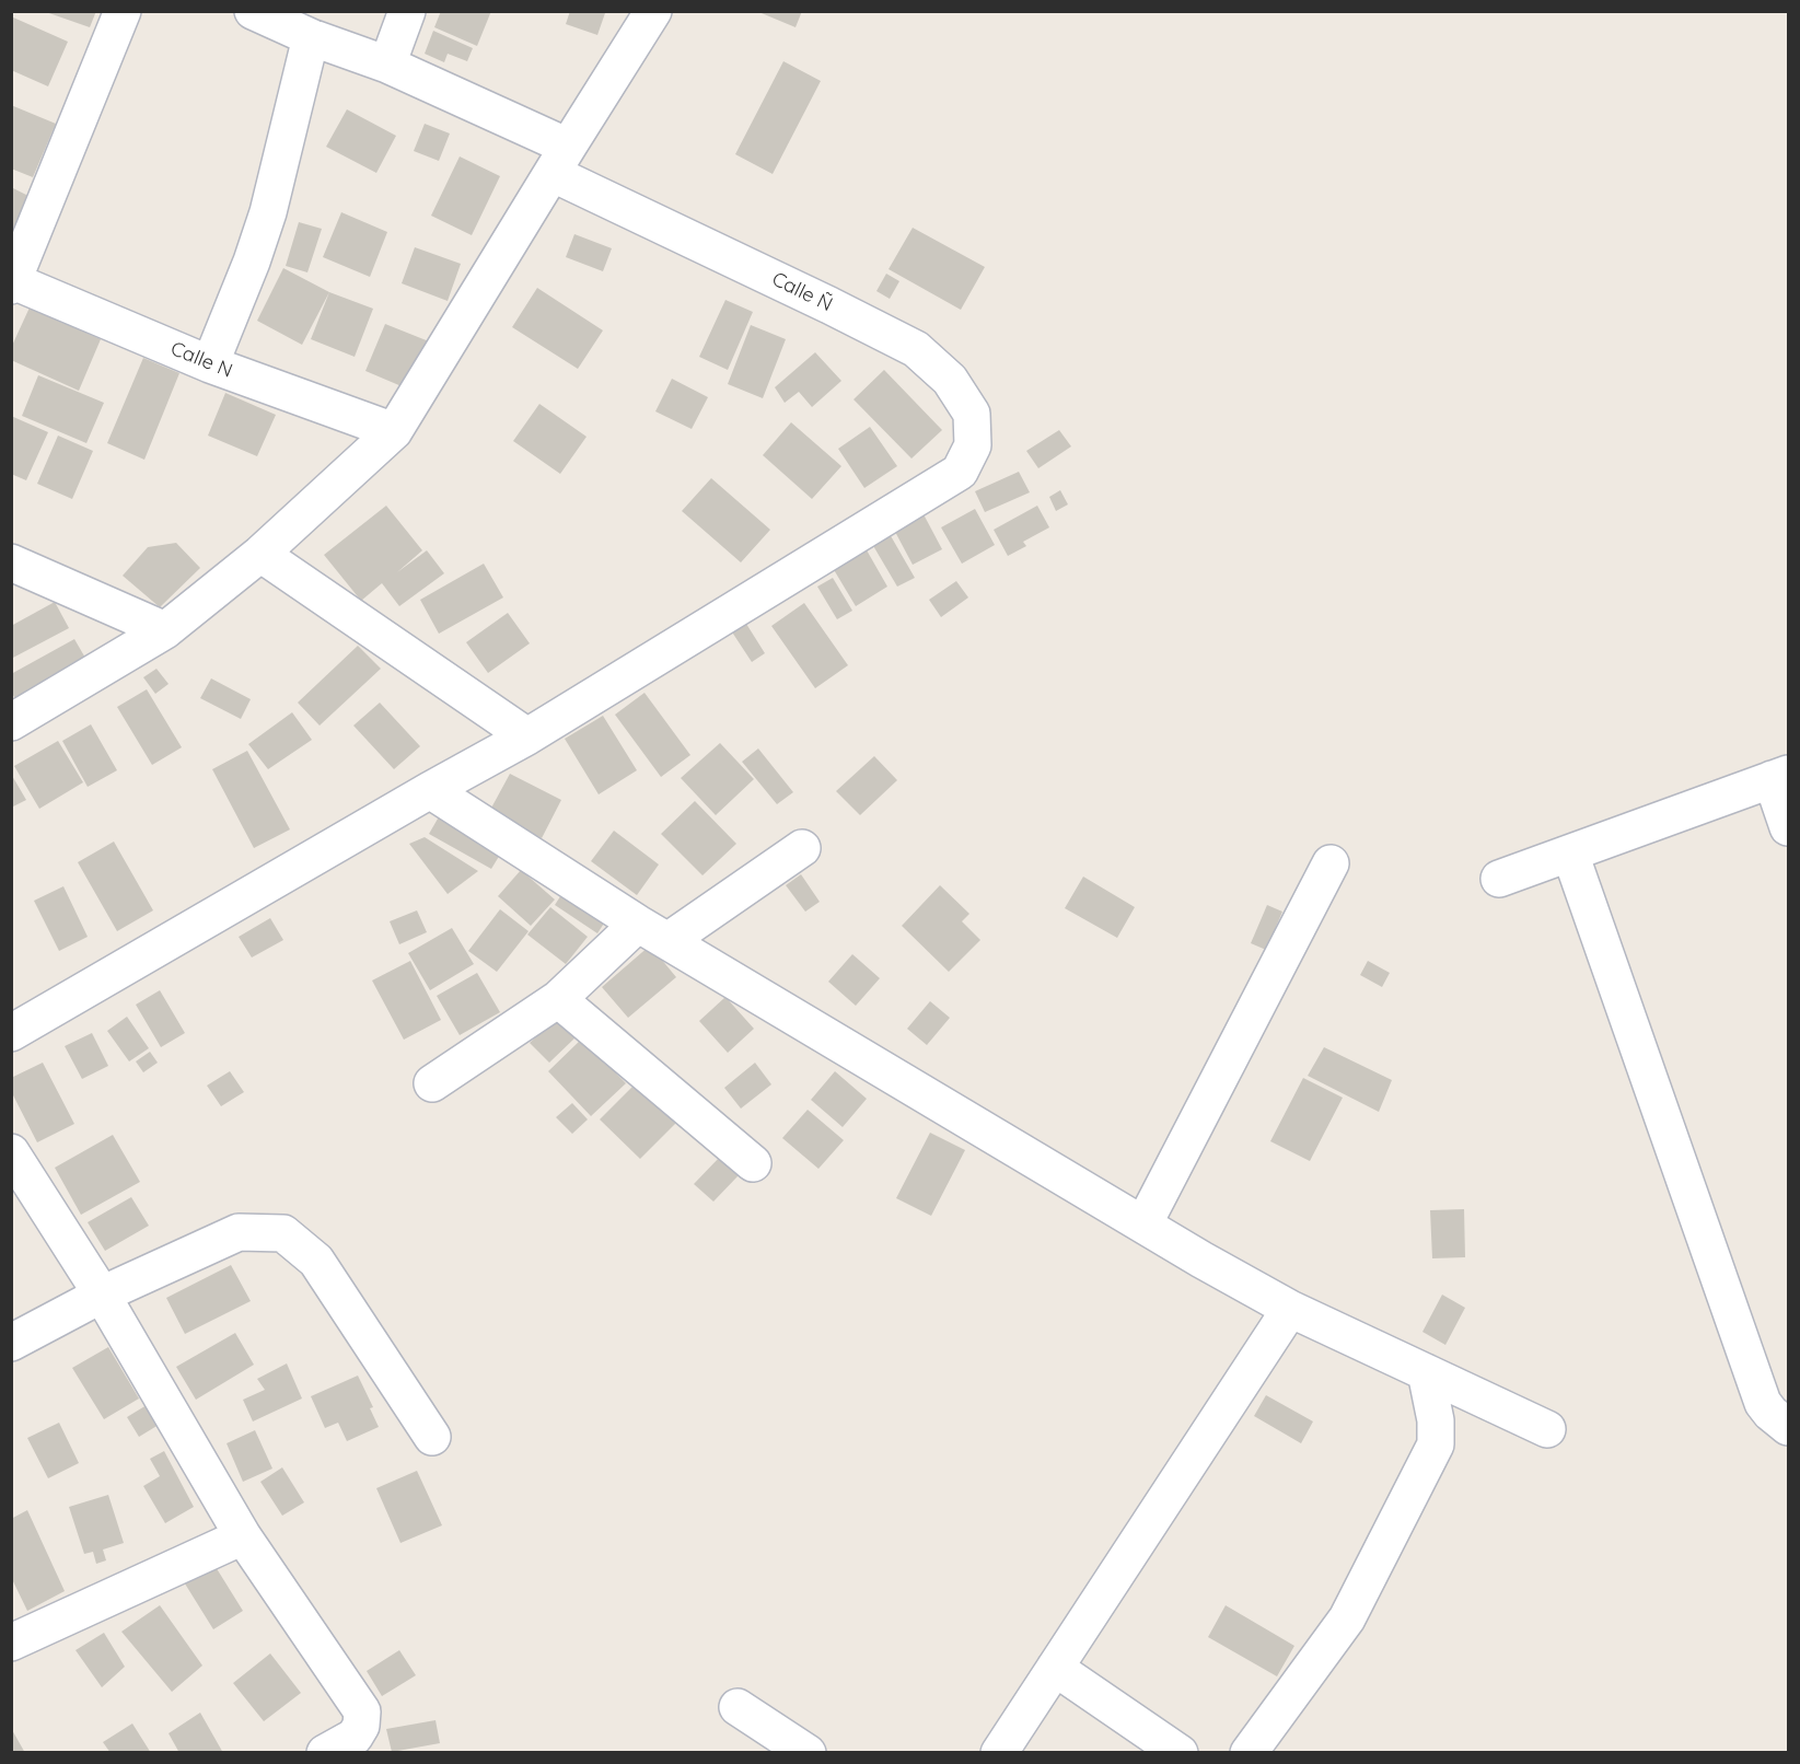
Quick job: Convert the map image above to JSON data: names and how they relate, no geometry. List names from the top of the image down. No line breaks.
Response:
{"streets":{"street":["Calle Ñ","Calle N"]}}
